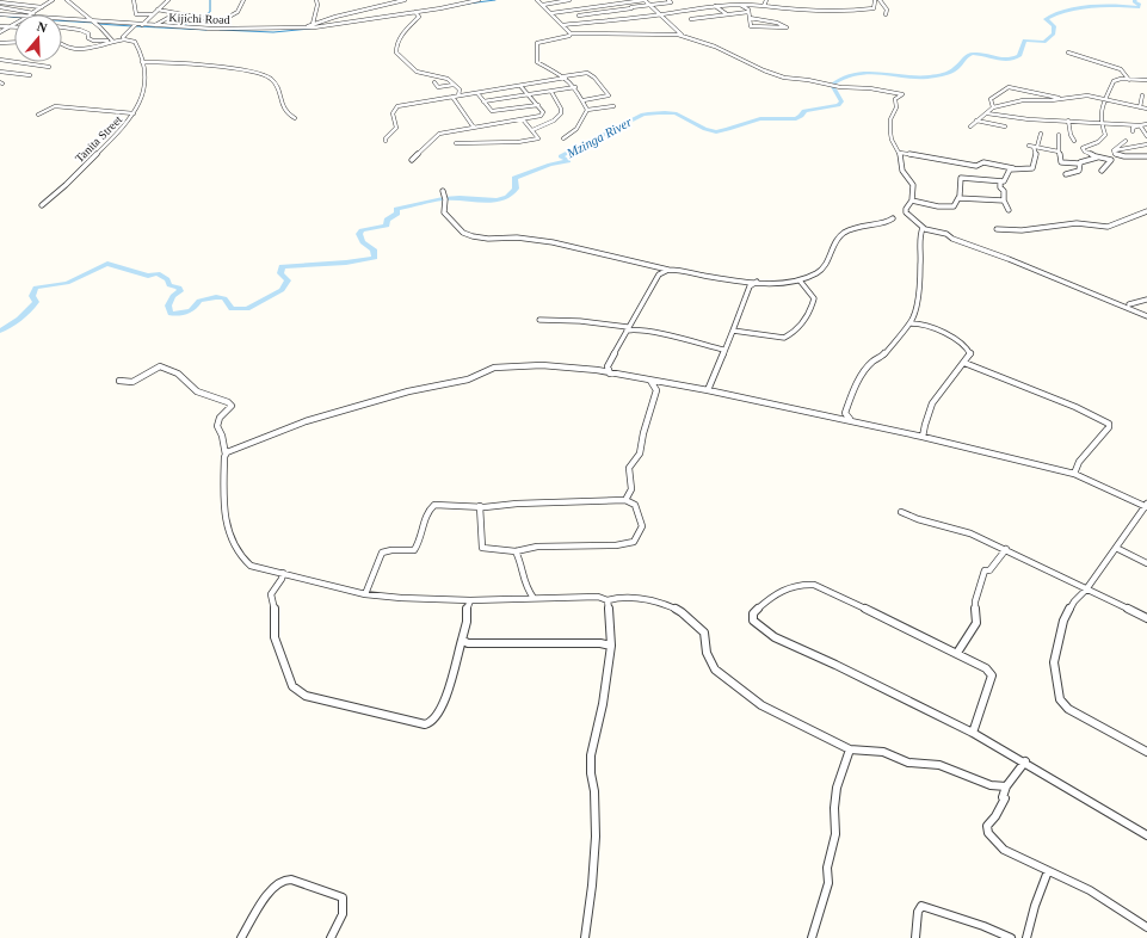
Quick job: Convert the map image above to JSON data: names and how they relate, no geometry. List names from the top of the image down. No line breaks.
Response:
{"streets":{"street":["Kijichi Road","Tanita Street"]},"water":["Mzinga River"],"north":"top"}
